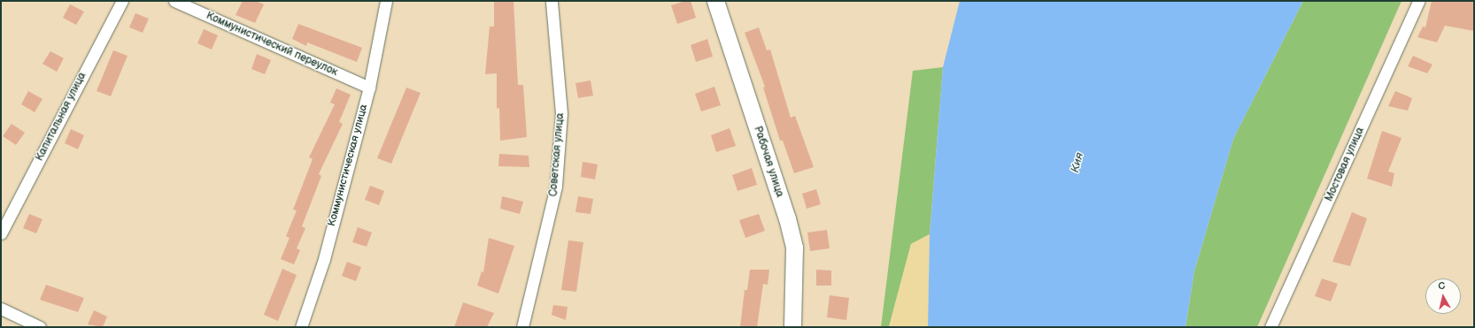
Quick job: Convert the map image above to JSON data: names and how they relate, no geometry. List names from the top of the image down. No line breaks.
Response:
{"streets":{"main road":["Рабочая улица"],"street":["Коммунистический переулок","Капитальная улица","Советская улица","Мостовая улица","Коммунистическая улица"]},"crossings":[["Коммунистический переулок","Коммунистическая улица"]],"water":["Кия"],"north":"top"}
